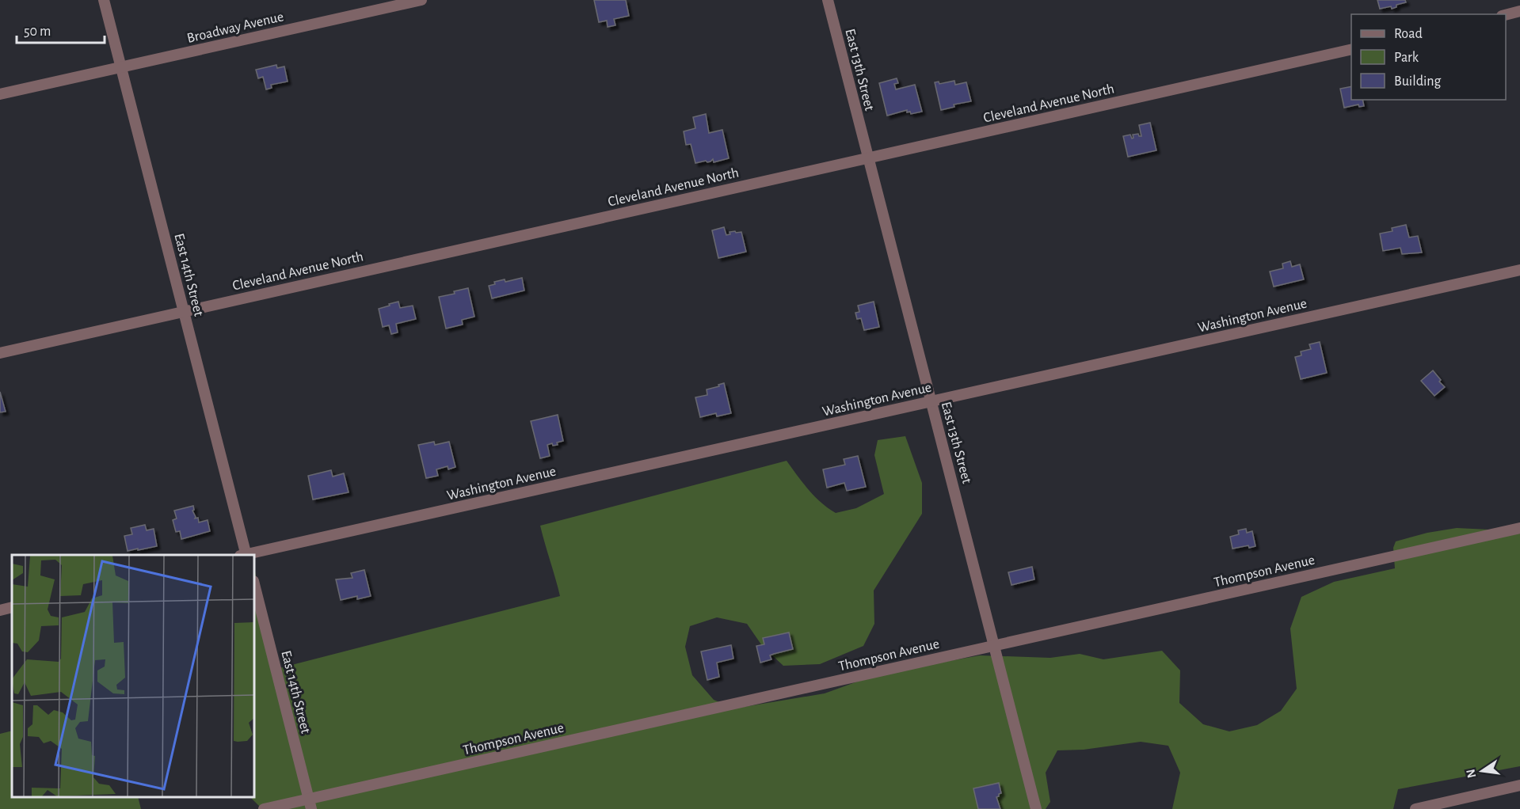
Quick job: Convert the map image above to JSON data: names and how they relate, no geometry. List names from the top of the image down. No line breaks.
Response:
{"streets":{"street":["Broadway Avenue","East 13th Street","Cleveland Avenue North","East 14th Street","Washington Avenue","Thompson Avenue"]},"crossings":[["Broadway Avenue","East 14th Street"],["East 13th Street","Cleveland Avenue North"],["East 13th Street","Washington Avenue"],["East 13th Street","Thompson Avenue"],["Cleveland Avenue North","East 14th Street"],["East 14th Street","Thompson Avenue"]],"legend":["Road","Park","Building"],"scale_bar":"50 m","north":"left"}
